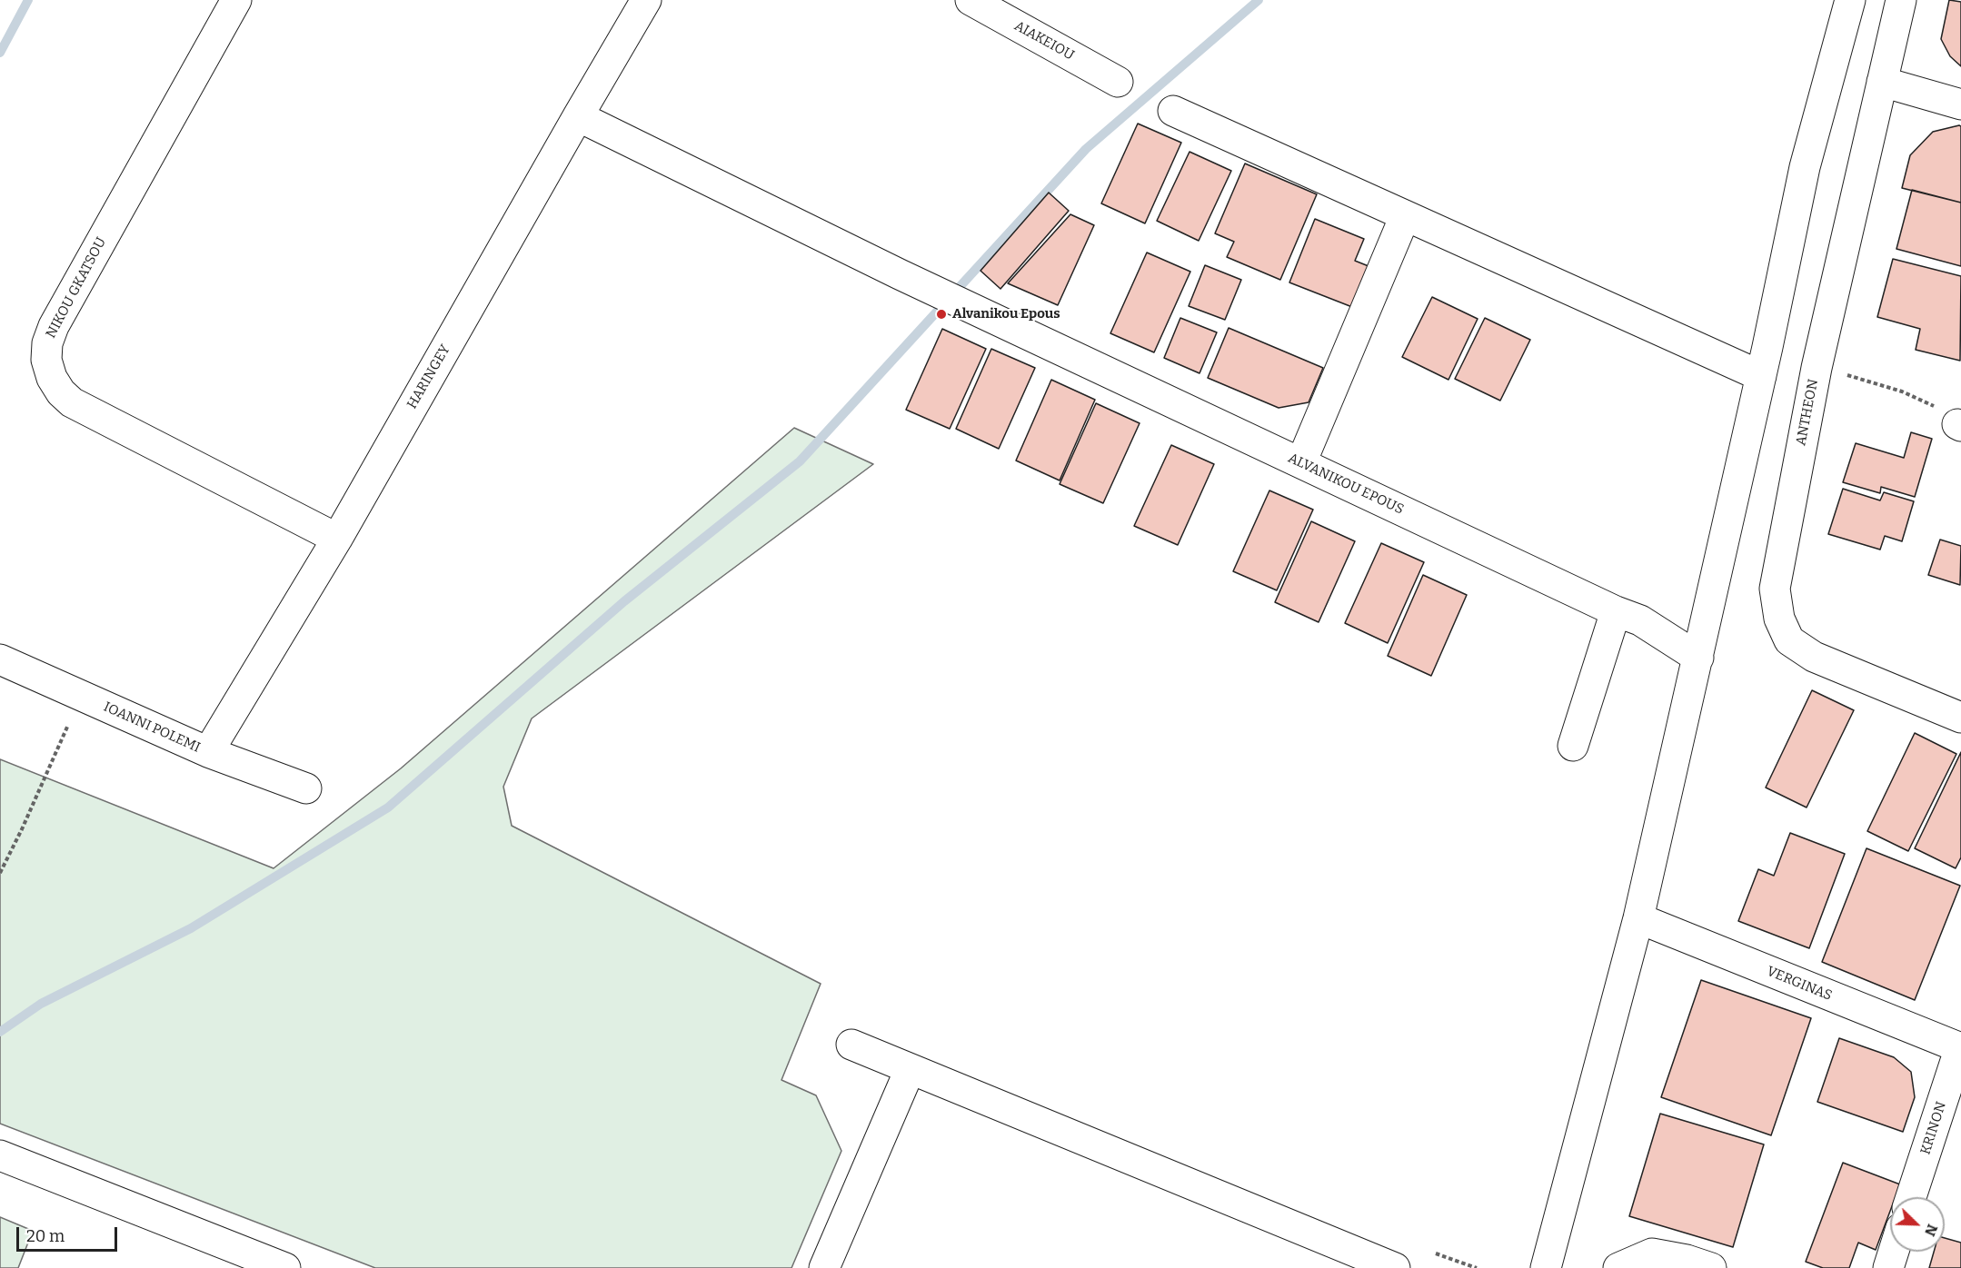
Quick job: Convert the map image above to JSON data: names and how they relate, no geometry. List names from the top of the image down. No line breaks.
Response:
{"streets":{"street":["AIAKEIOU","NIKOU GKATSOU","HARINGEY","ANTHEON","ALVANIKOU EPOUS","IOANNI POLEMI","VERGINAS","KRINON"]},"crossings":[["NIKOU GKATSOU","HARINGEY"],["HARINGEY","ALVANIKOU EPOUS"],["HARINGEY","IOANNI POLEMI"],["VERGINAS","KRINON"]],"places":["Alvanikou Epous"],"scale_bar":"20 m","north":"bottom right"}
